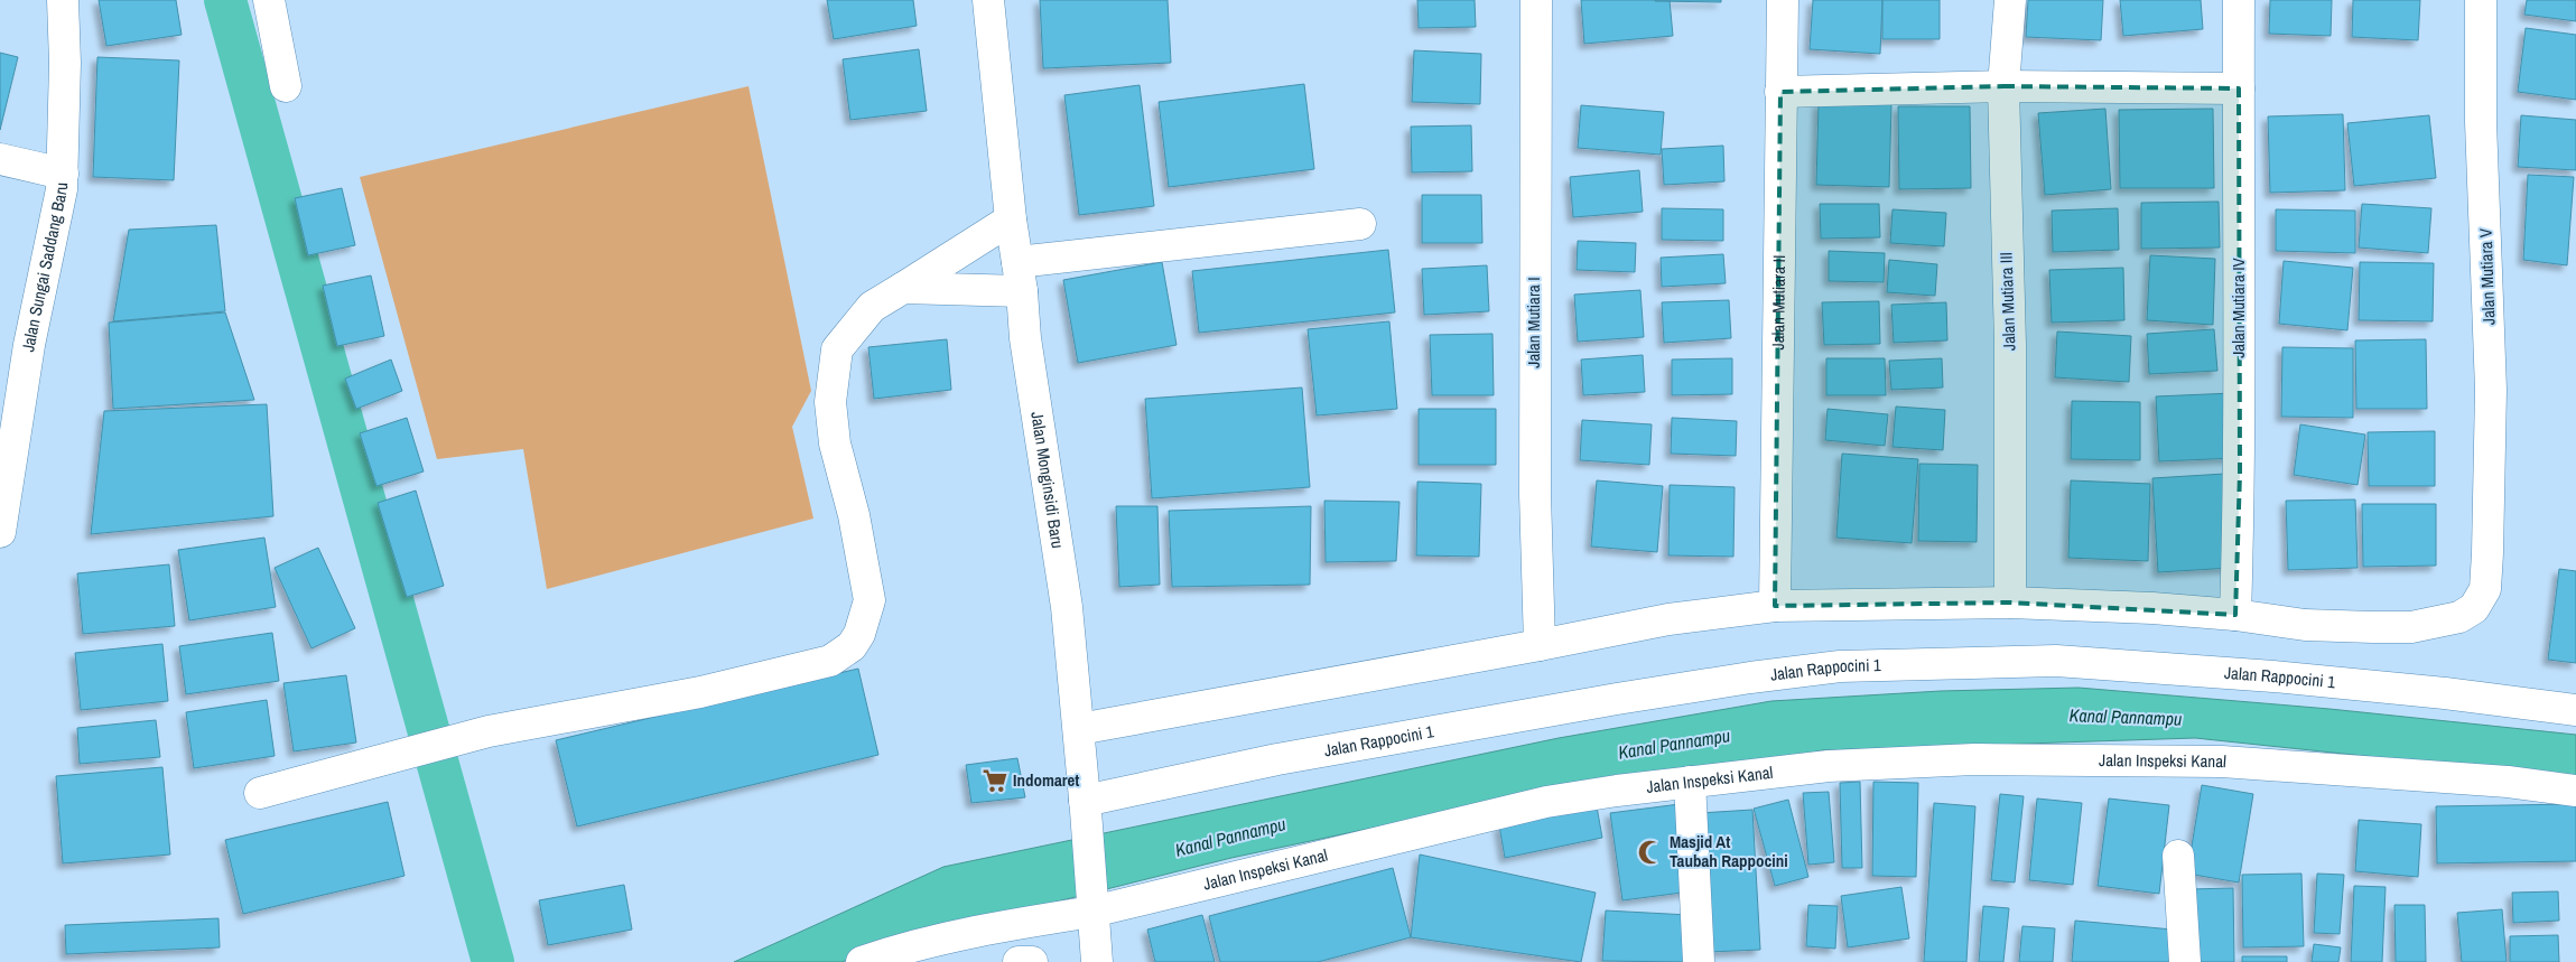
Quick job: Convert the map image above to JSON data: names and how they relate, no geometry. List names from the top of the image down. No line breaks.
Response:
{"streets":{"street":["Jalan Sungai Saddang Baru","Jalan Mutiara V","Jalan Mutiara III","Jalan Mutiara II","Jalan Mutiara IV","Jalan Mutiara I","Jalan Monginsidi Baru","Jalan Rappocini 1","Jalan Inspeksi Kanal"]},"crossings":[["Jalan Mutiara V","Jalan Mutiara III"],["Jalan Mutiara V","Jalan Mutiara II"],["Jalan Mutiara V","Jalan Mutiara IV"],["Jalan Mutiara V","Jalan Mutiara I"],["Jalan Mutiara V","Jalan Monginsidi Baru"],["Jalan Monginsidi Baru","Jalan Rappocini 1"],["Jalan Monginsidi Baru","Jalan Inspeksi Kanal"]],"water":["Kanal Pannampu"],"places":{"supermarket":["Indomaret"],"mosque":["Masjid At Taubah Rappocini"]}}
